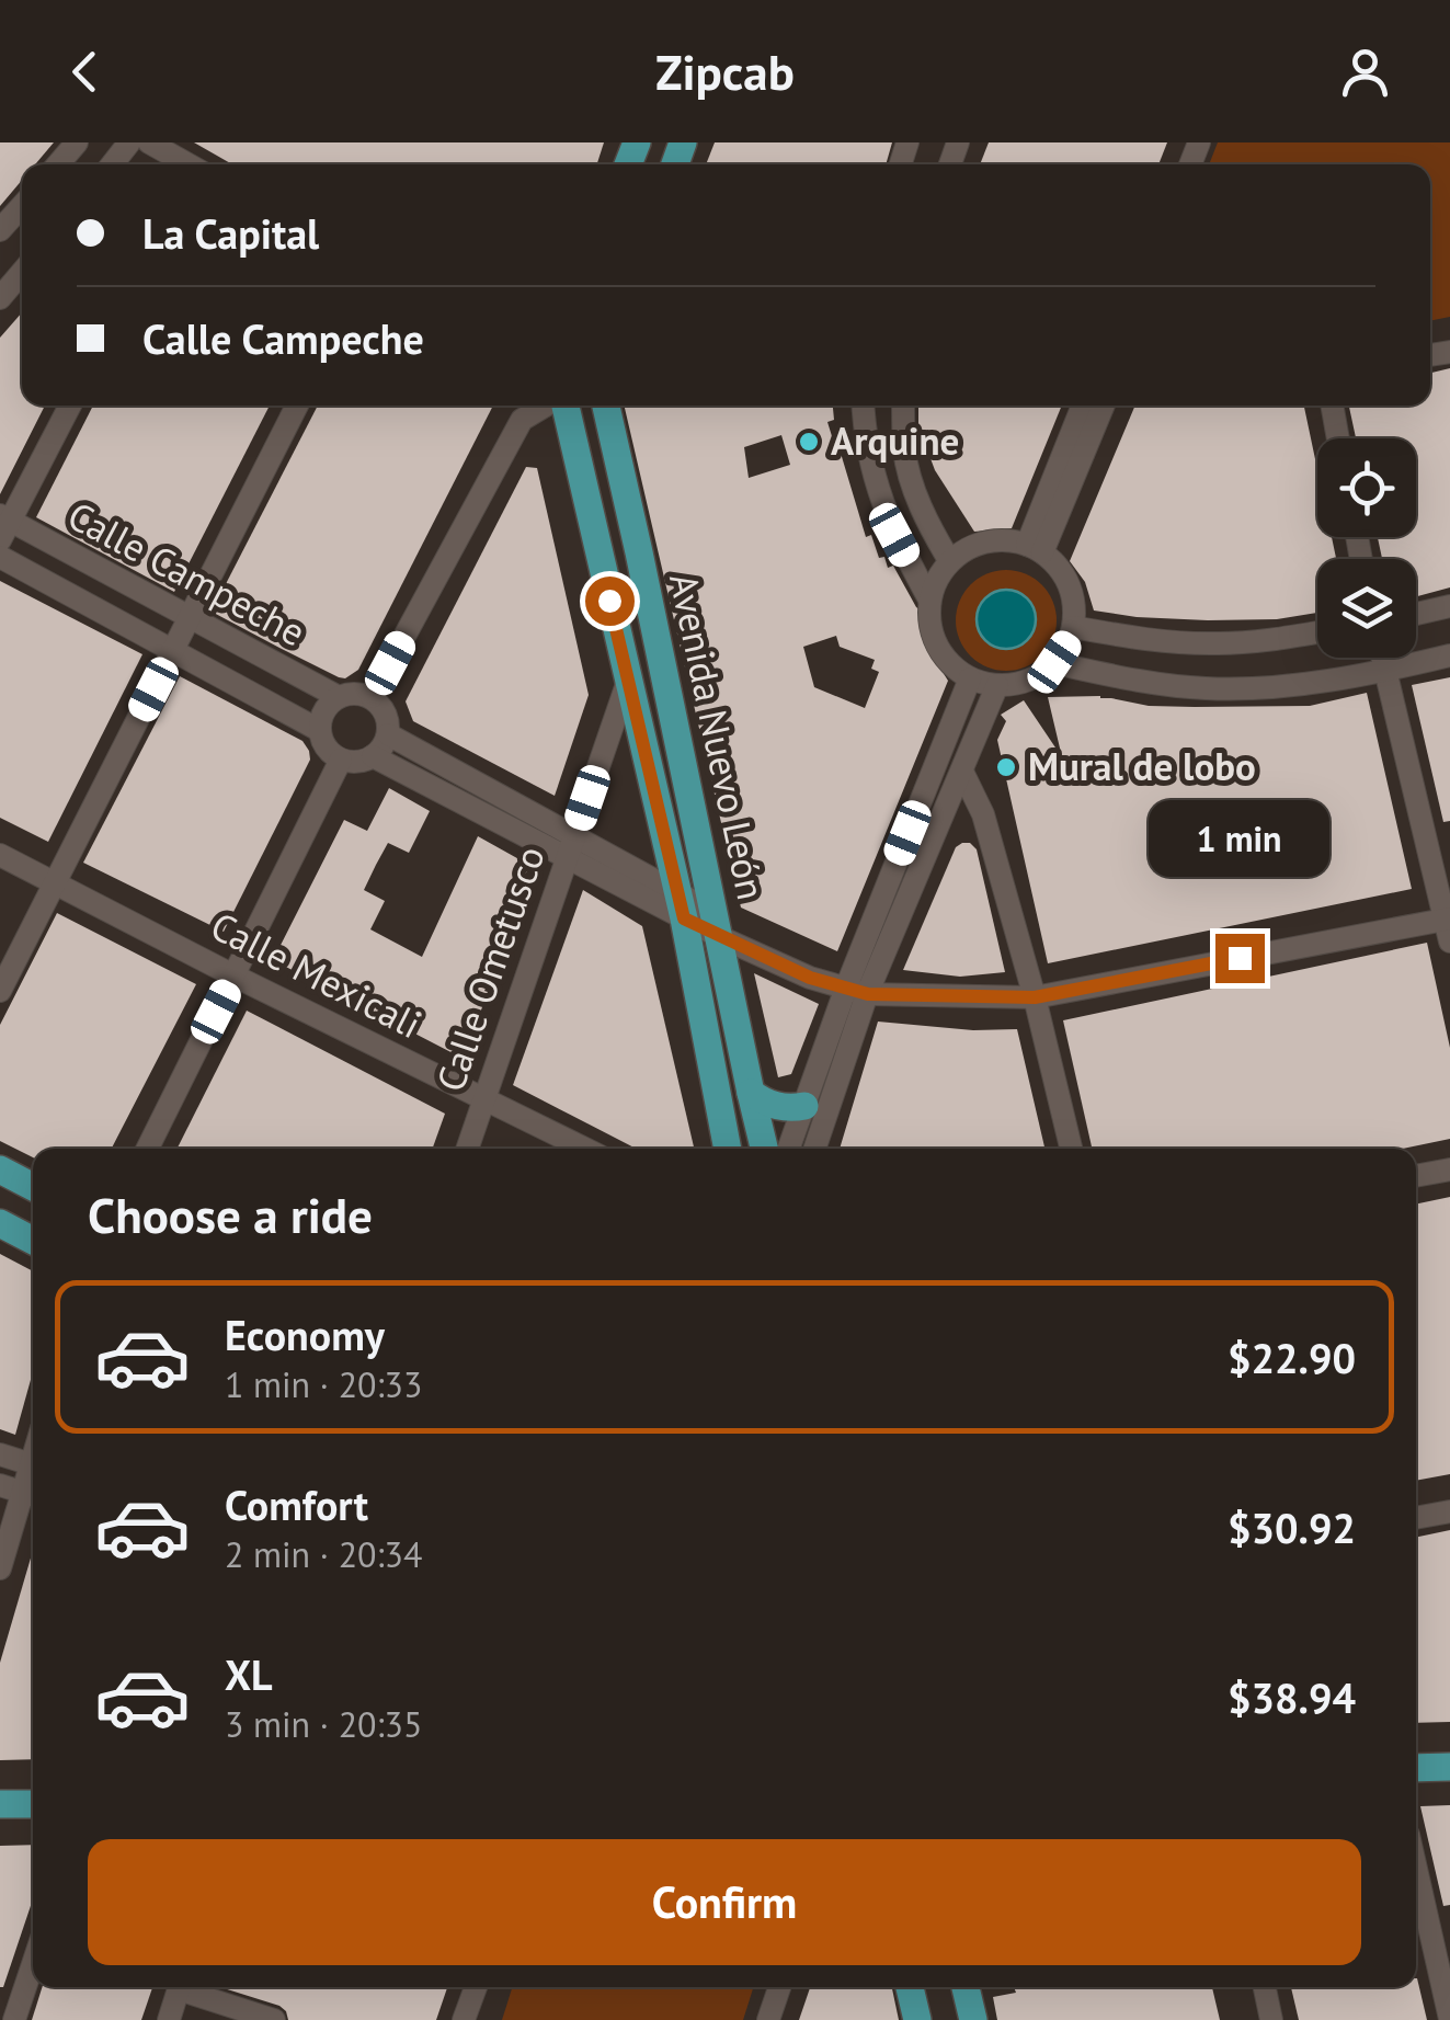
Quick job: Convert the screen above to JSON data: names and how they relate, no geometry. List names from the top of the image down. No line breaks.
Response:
{"streets":{"main road":["Avenida Nuevo León"],"street":["Calle Campeche","Calle Ometusco","Calle Mexicali"]},"crossings":[["Avenida Nuevo León","Calle Ometusco"],["Calle Ometusco","Calle Mexicali"]],"places":["Arquine","Mural de lobo"],"page":{"header":"Zipcab","banner":["La Capital","Calle Campeche"],"bubble":"1 min","heading":"Choose a ride","list":[{"name":"Economy","note":"1 min · 20:33","value":"$22.90"},{"name":"Comfort","note":"2 min · 20:34","value":"$30.92"},{"name":"XL","note":"3 min · 20:35","value":"$38.94"}],"buttons":"Confirm"}}
